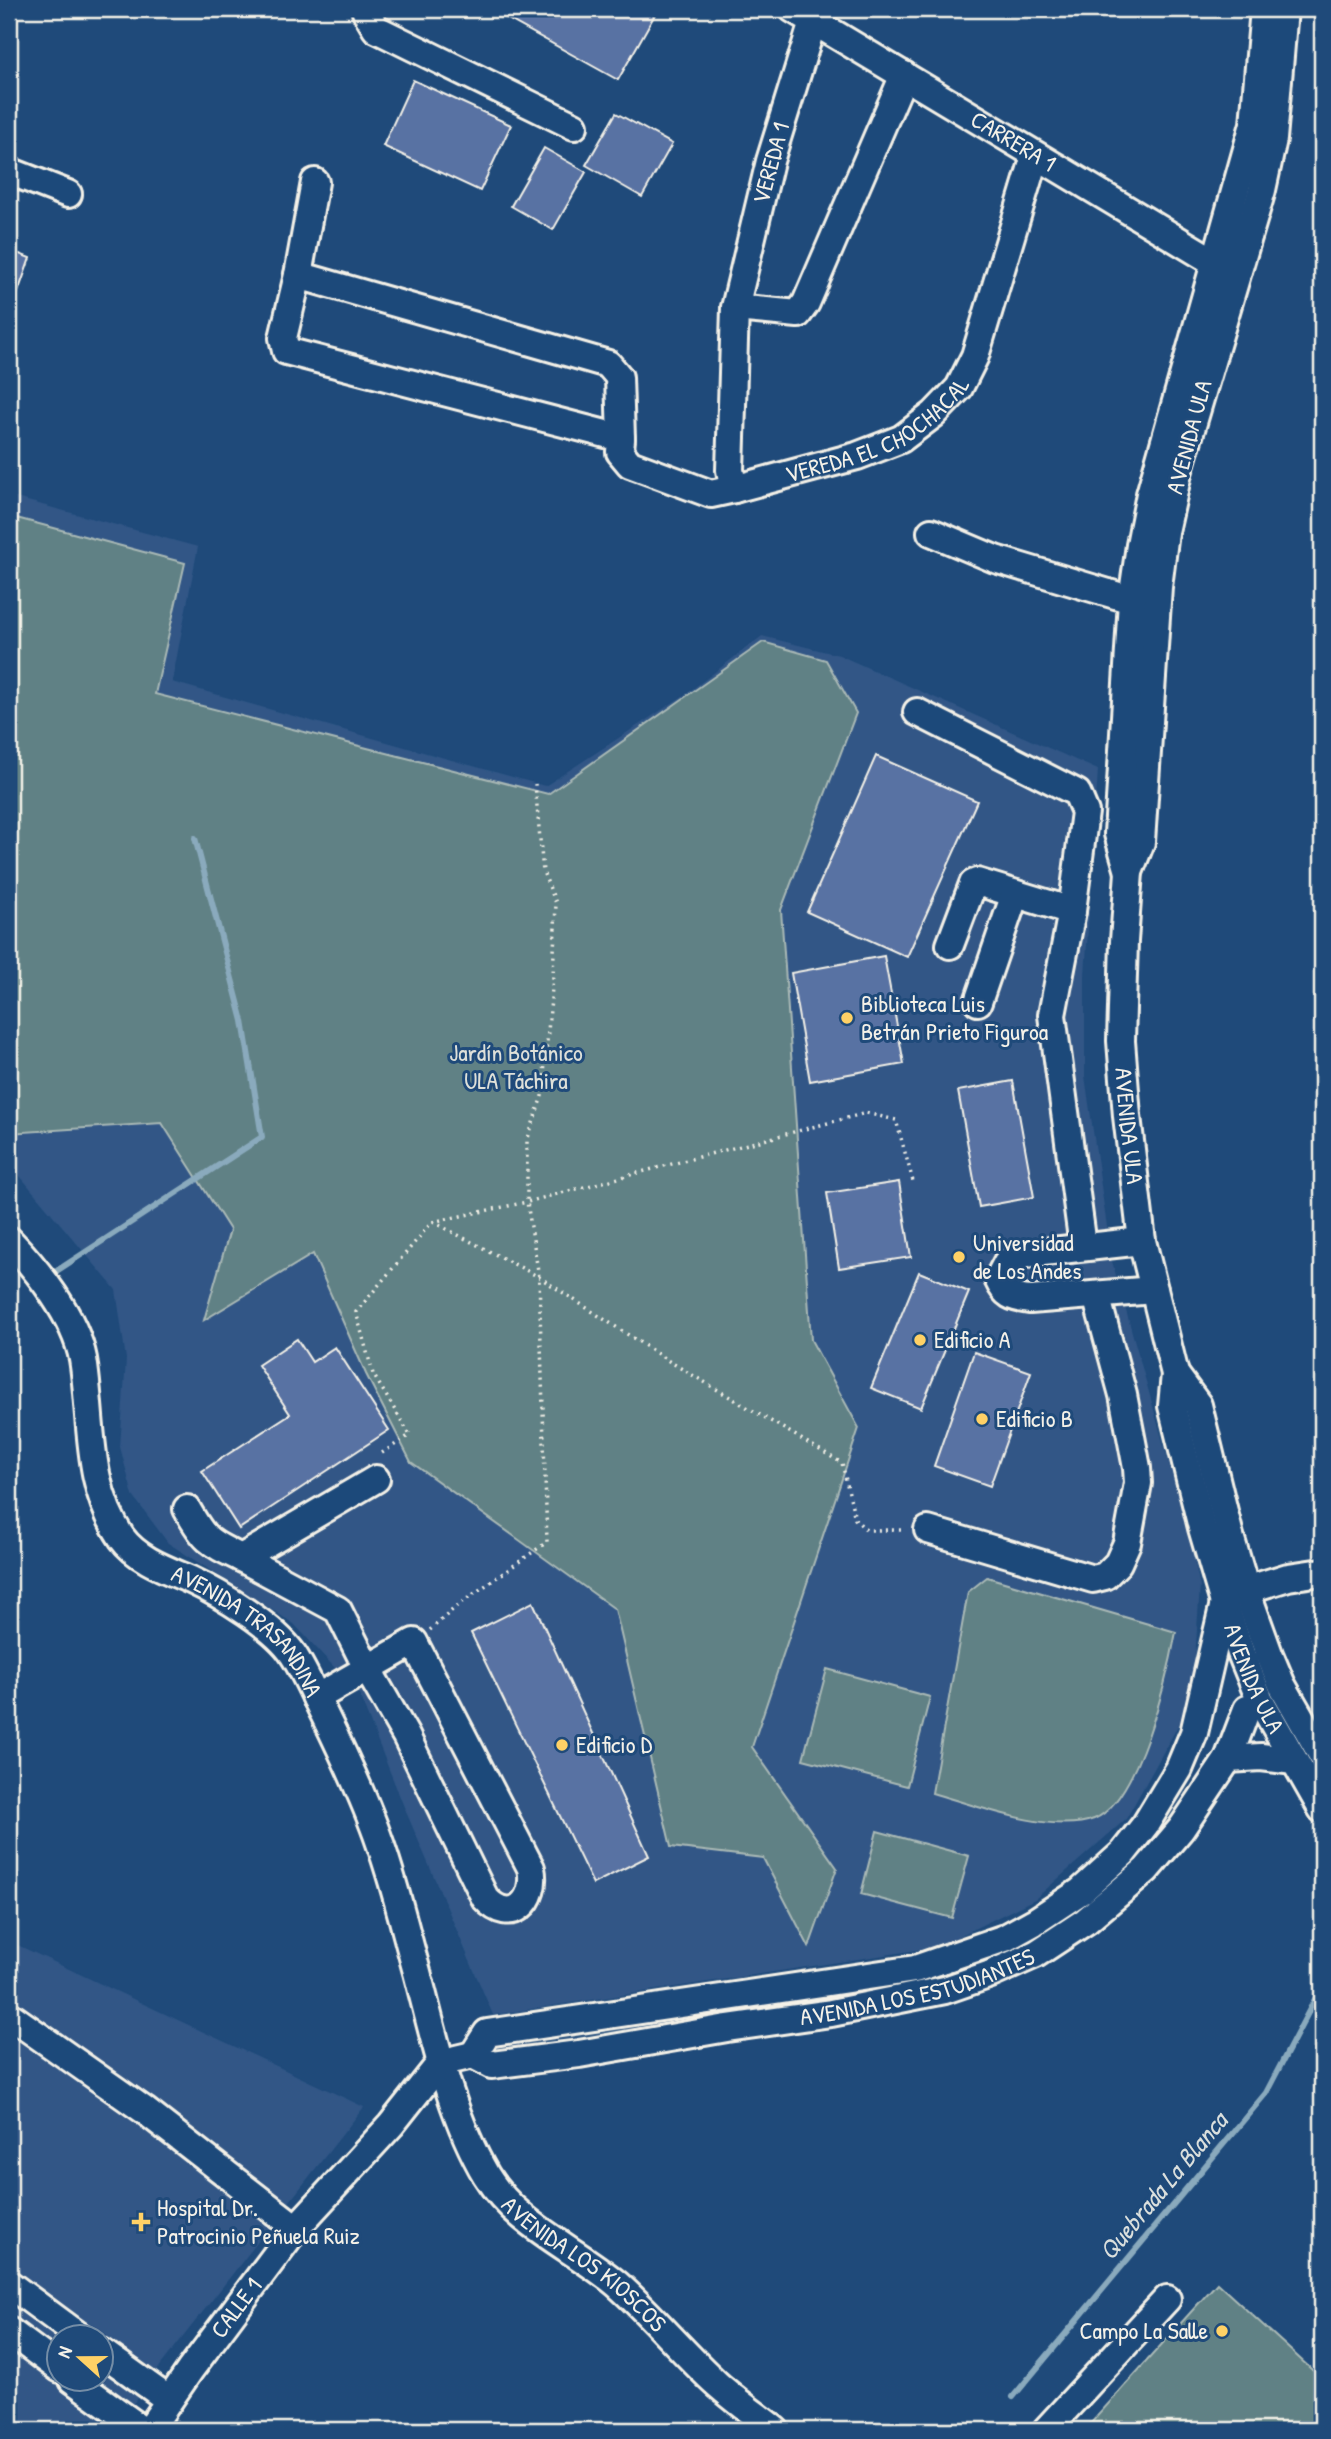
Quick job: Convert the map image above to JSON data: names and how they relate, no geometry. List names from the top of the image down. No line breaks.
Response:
{"streets":{"street":["CARRERA 1","VEREDA 1","VEREDA EL CHOCHACAL","AVENIDA ULA","AVENIDA TRASANDINA","AVENIDA LOS ESTUDIANTES","AVENIDA LOS KIOSCOS","CALLE 1"]},"crossings":[["CARRERA 1","VEREDA 1"],["CARRERA 1","VEREDA EL CHOCHACAL"],["CARRERA 1","AVENIDA ULA"],["AVENIDA ULA","AVENIDA LOS ESTUDIANTES"],["AVENIDA TRASANDINA","AVENIDA LOS ESTUDIANTES"],["AVENIDA TRASANDINA","AVENIDA LOS KIOSCOS"],["AVENIDA TRASANDINA","CALLE 1"],["AVENIDA LOS ESTUDIANTES","AVENIDA LOS KIOSCOS"],["AVENIDA LOS ESTUDIANTES","CALLE 1"],["AVENIDA LOS KIOSCOS","CALLE 1"]],"water":["Quebrada La Blanca"],"parks":["Jardín Botánico ULA Táchira"],"places":{"other":["Biblioteca Luis Betrán Prieto Figuroa","Universidad de Los Andes","Edificio A","Edificio B","Edificio D","Campo La Salle"],"health":["Hospital Dr. Patrocinio Peñuela Ruiz"]},"north":"left"}
